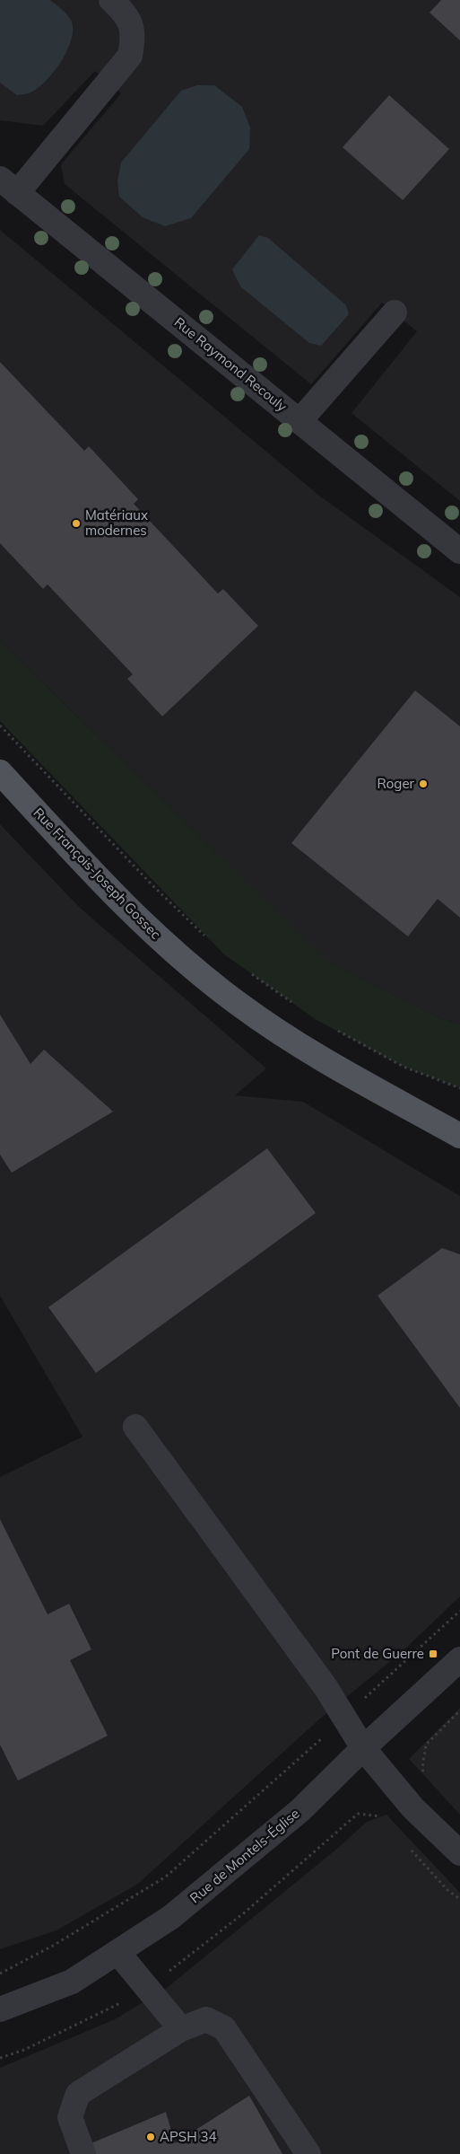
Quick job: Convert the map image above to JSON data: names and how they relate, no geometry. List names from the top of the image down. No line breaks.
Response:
{"streets":{"main road":["Rue François-Joseph Gossec"],"street":["Rue Raymond Recouly","Rue de Montels-Église"]},"places":{"other":["Matériaux modernes","Roger","APSH 34"],"transit":["Pont de Guerre"]}}
